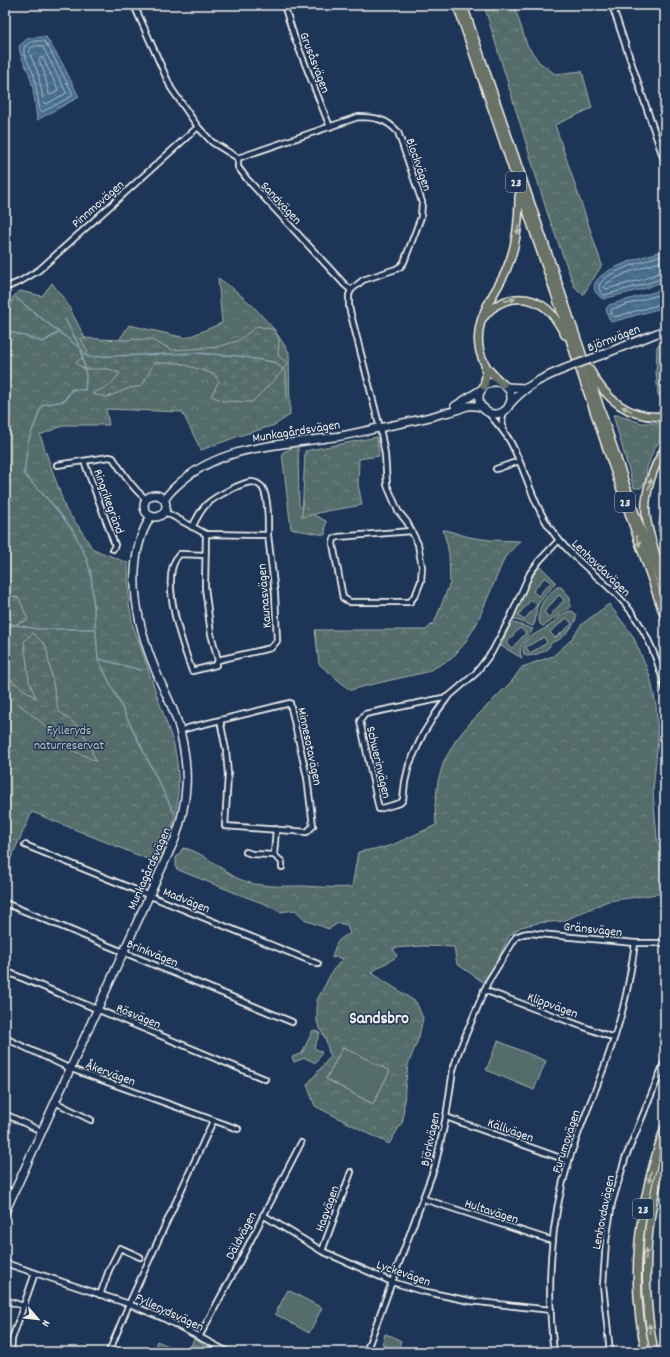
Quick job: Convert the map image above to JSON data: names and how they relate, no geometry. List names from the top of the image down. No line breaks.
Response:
{"streets":{"main road":["23"],"street":["Grusåsvägen","Blockvägen","Sandvägen","Pinnmovägen","Björnvägen","Munkagårdsvägen","Ringrikegränd","Lenhovdavägen","Kaunasvägen","Minnesotavägen","Schwerinvägen","Madvägen","Gränsvägen","Brinkvägen","Klippvägen","Rösvägen","Åkervägen","Källvägen","Björkvägen","Furumovägen","Hagvägen","Hultavägen","Däldvägen","Lyckevägen","Fyllerydsvägen"]},"crossings":[["Grusåsvägen","Blockvägen"],["Blockvägen","Sandvägen"],["Munkagårdsvägen","Ringrikegränd"],["Munkagårdsvägen","Lenhovdavägen"],["Munkagårdsvägen","Minnesotavägen"],["Munkagårdsvägen","Madvägen"],["Munkagårdsvägen","Brinkvägen"],["Munkagårdsvägen","Rösvägen"],["Munkagårdsvägen","Åkervägen"],["Lenhovdavägen","Schwerinvägen"],["Gränsvägen","Björkvägen"],["Gränsvägen","Furumovägen"],["Klippvägen","Björkvägen"],["Klippvägen","Furumovägen"],["Källvägen","Björkvägen"],["Källvägen","Furumovägen"],["Björkvägen","Hultavägen"],["Björkvägen","Lyckevägen"],["Furumovägen","Hultavägen"],["Furumovägen","Lyckevägen"],["Hagvägen","Lyckevägen"],["Däldvägen","Lyckevägen"],["Däldvägen","Fyllerydsvägen"]],"districts":["Sandsbro"],"parks":["Fylleryds naturreservat"],"north":"bottom right"}
